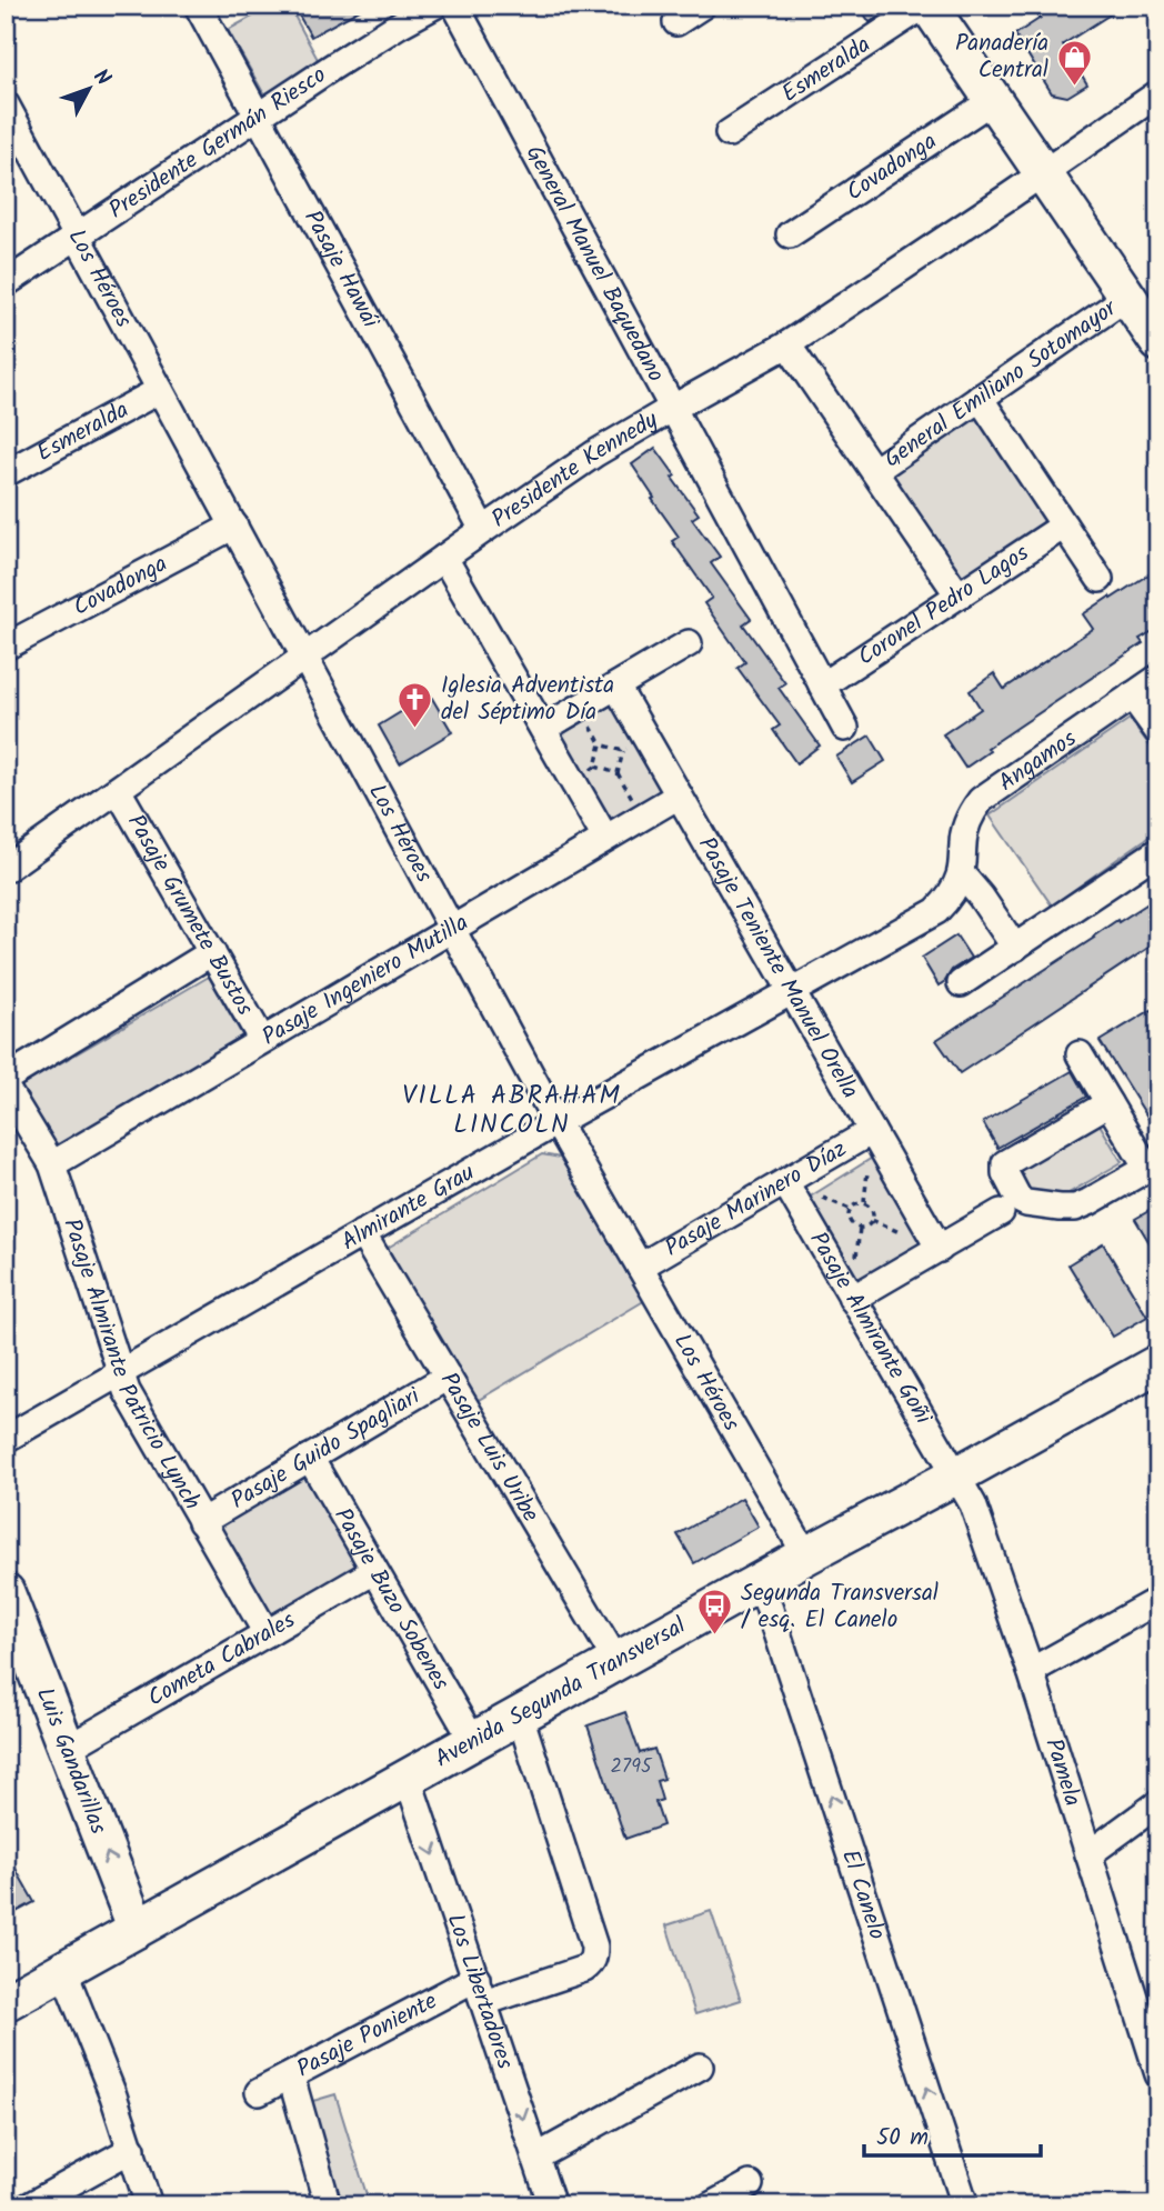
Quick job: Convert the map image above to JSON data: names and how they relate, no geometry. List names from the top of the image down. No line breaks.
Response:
{"streets":{"main road":["Avenida Segunda Transversal","Luis Gandarillas"],"street":["Esmeralda","Presidente Germán Riesco","Covadonga","General Manuel Baquedano","Pasaje Hawái","Los Héroes","General Emiliano Sotomayor","Presidente Kennedy","Coronel Pedro Lagos","Angamos","Pasaje Grumete Bustos","Pasaje Teniente Manuel Orella","Pasaje Ingeniero Mutilla","Pasaje Marinero Díaz","Almirante Grau","Pasaje Almirante Goñi","Pasaje Almirante Patricio Lynch","Pasaje Luis Uribe","Pasaje Guido Spagliari","Pasaje Buzo Sobenes","Cometa Cabrales","Pamela","El Canelo","Los Libertadores","Pasaje Poniente"]},"crossings":[["Esmeralda","Los Héroes"],["Presidente Germán Riesco","Pasaje Hawái"],["Presidente Germán Riesco","Los Héroes"],["Covadonga","Los Héroes"],["General Manuel Baquedano","Presidente Kennedy"],["General Manuel Baquedano","Coronel Pedro Lagos"],["Pasaje Hawái","Presidente Kennedy"],["Los Héroes","Presidente Kennedy"],["Los Héroes","Pasaje Ingeniero Mutilla"],["Los Héroes","Pasaje Marinero Díaz"],["Los Héroes","Almirante Grau"],["Los Héroes","Avenida Segunda Transversal"],["Presidente Kennedy","Pasaje Grumete Bustos"],["Angamos","Almirante Grau"],["Pasaje Grumete Bustos","Pasaje Ingeniero Mutilla"],["Pasaje Teniente Manuel Orella","Pasaje Ingeniero Mutilla"],["Pasaje Teniente Manuel Orella","Pasaje Marinero Díaz"],["Pasaje Teniente Manuel Orella","Almirante Grau"],["Pasaje Ingeniero Mutilla","Pasaje Almirante Patricio Lynch"],["Pasaje Marinero Díaz","Pasaje Almirante Goñi"],["Almirante Grau","Pasaje Almirante Patricio Lynch"],["Almirante Grau","Pasaje Luis Uribe"],["Pasaje Almirante Goñi","Avenida Segunda Transversal"],["Pasaje Almirante Goñi","Pamela"],["Pasaje Almirante Patricio Lynch","Pasaje Guido Spagliari"],["Pasaje Almirante Patricio Lynch","Cometa Cabrales"],["Pasaje Luis Uribe","Pasaje Guido Spagliari"],["Pasaje Luis Uribe","Avenida Segunda Transversal"],["Pasaje Guido Spagliari","Pasaje Buzo Sobenes"],["Pasaje Buzo Sobenes","Cometa Cabrales"],["Pasaje Buzo Sobenes","Avenida Segunda Transversal"],["Cometa Cabrales","Luis Gandarillas"],["Avenida Segunda Transversal","Luis Gandarillas"],["Avenida Segunda Transversal","Pamela"],["Avenida Segunda Transversal","El Canelo"],["Avenida Segunda Transversal","Los Libertadores"],["Avenida Segunda Transversal","Pasaje Poniente"],["Los Libertadores","Pasaje Poniente"]],"one_way":["Luis Gandarillas","El Canelo"],"districts":["VILLA ABRAHAM LINCOLN"],"places":{"shop":["Panadería Central"],"church":["Iglesia Adventista del Séptimo Día"],"bus stop":["Segunda Transversal / esq. El Canelo"]},"house_numbers":["2795"],"scale_bar":"50 m","north":"top right"}
